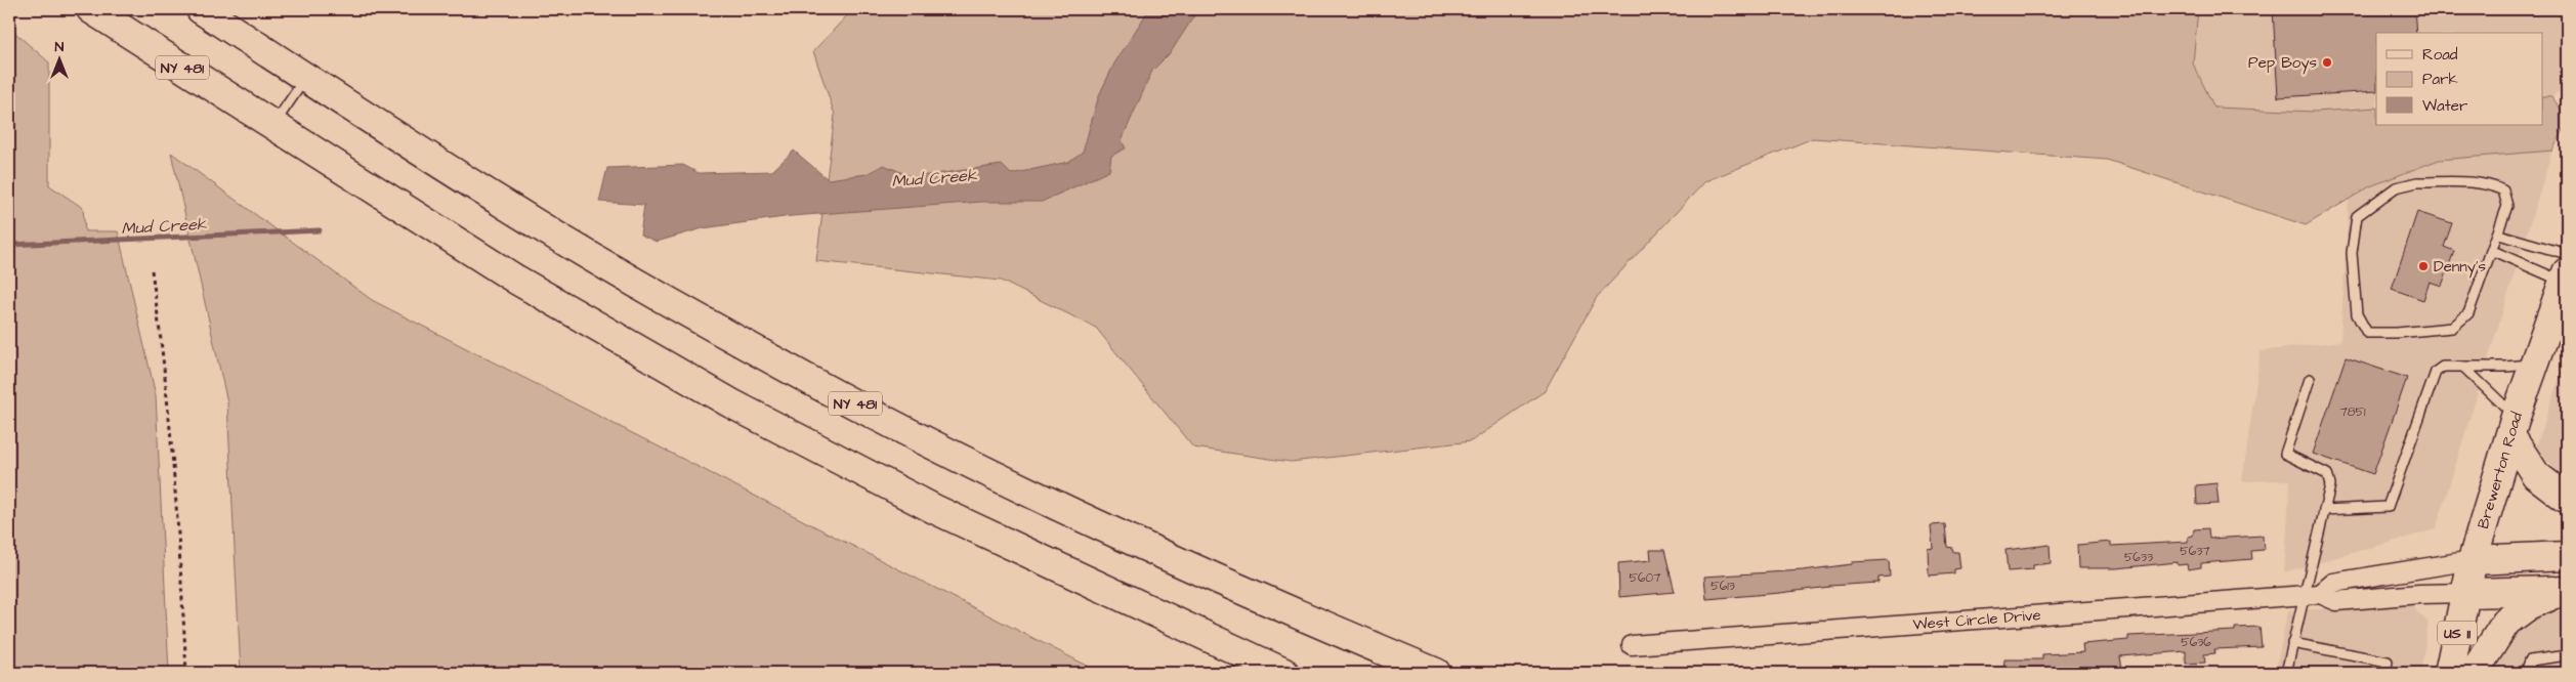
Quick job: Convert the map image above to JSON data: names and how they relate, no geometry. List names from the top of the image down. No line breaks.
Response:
{"streets":{"main road":["NY 481","Brewerton Road","US 11"],"street":["West Circle Drive"]},"crossings":[["Brewerton Road","West Circle Drive"]],"water":["Mud Creek"],"places":["Pep Boys","Denny's"],"house_numbers":["7851","5637","5633","5607","5613","5636"],"legend":["Road","Park","Water"],"north":"top"}
